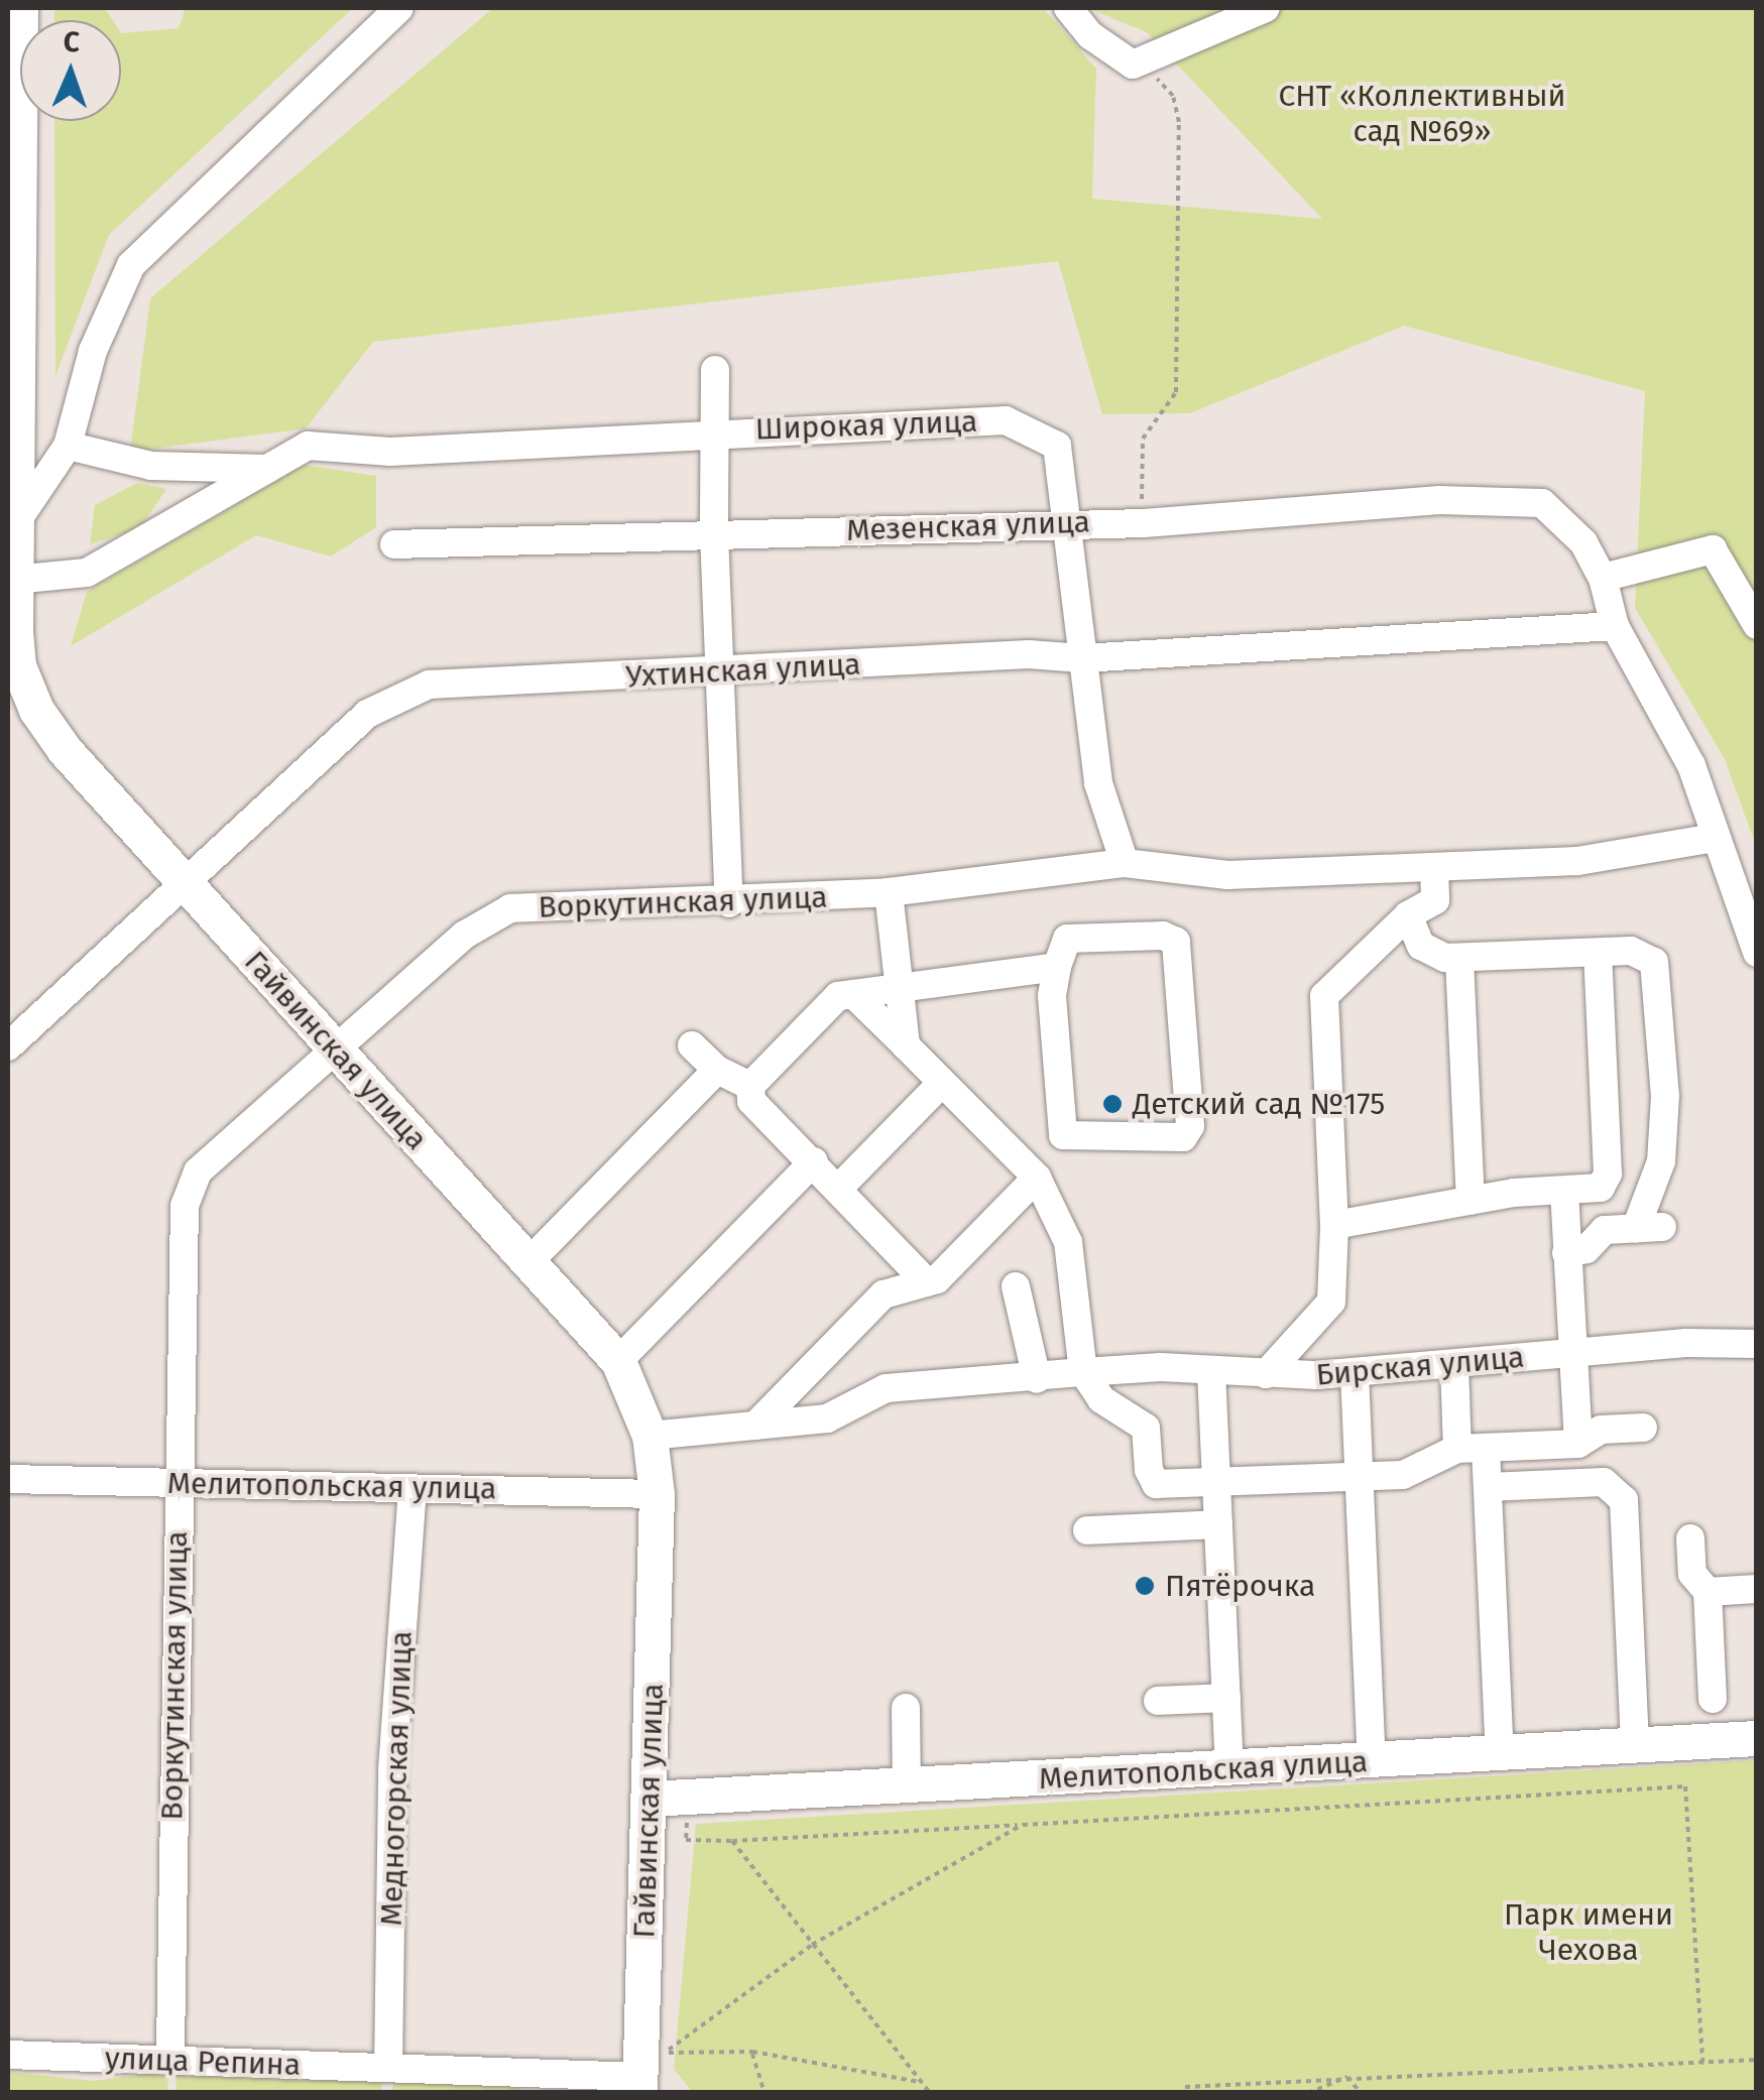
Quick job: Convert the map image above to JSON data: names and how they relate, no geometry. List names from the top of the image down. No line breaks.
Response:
{"streets":{"main road":["Гайвинская улица","Мелитопольская улица"],"street":["Широкая улица","Мезенская улица","Ухтинская улица","Воркутинская улица","Бирская улица","Медногорская улица","улица Репина"]},"crossings":[["Широкая улица","Мезенская улица"],["Широкая улица","Ухтинская улица"],["Широкая улица","Воркутинская улица"],["Ухтинская улица","Гайвинская улица"],["Воркутинская улица","Гайвинская улица"],["Воркутинская улица","Мелитопольская улица"],["Гайвинская улица","Бирская улица"],["Гайвинская улица","Мелитопольская улица"],["Гайвинская улица","улица Репина"],["Мелитопольская улица","Медногорская улица"],["Медногорская улица","улица Репина"]],"parks":["СНТ «Коллективный сад №69»","Парк имени Чехова"],"places":["Детский сад №175","Пятёрочка"],"north":"top"}
